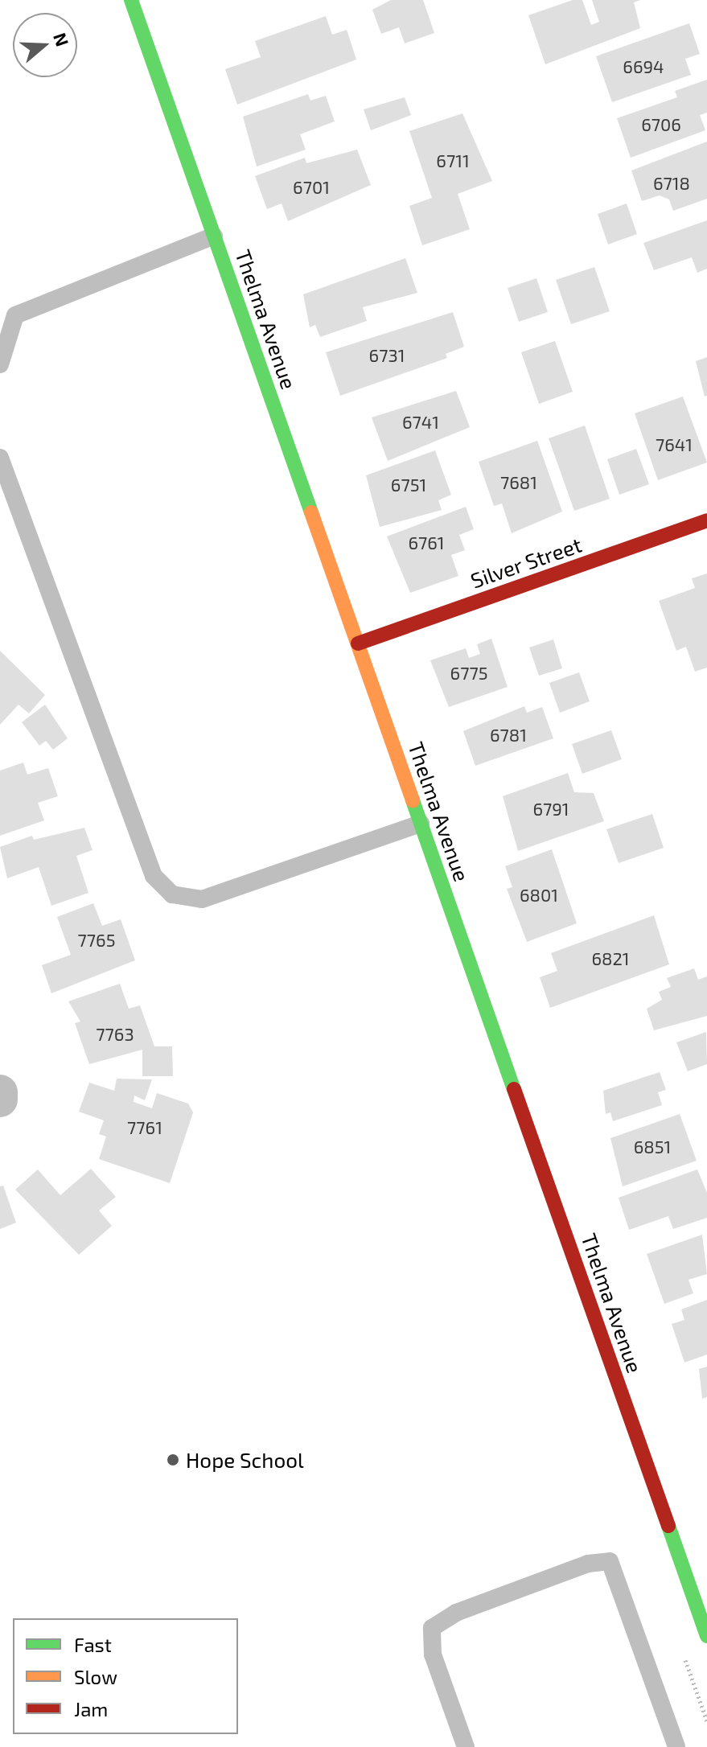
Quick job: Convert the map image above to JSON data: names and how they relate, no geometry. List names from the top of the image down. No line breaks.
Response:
{"streets":{"street":["Thelma Avenue","Silver Street"]},"crossings":[["Thelma Avenue","Silver Street"]],"places":["Hope School"],"house_numbers":["6694","6706","6711","6718","6701","6731","6741","7641","7681","6751","6761","6775","6781","6791","6801","7765","6821","7763","7761","6851"],"legend":["Fast","Slow","Jam"],"north":"right"}
